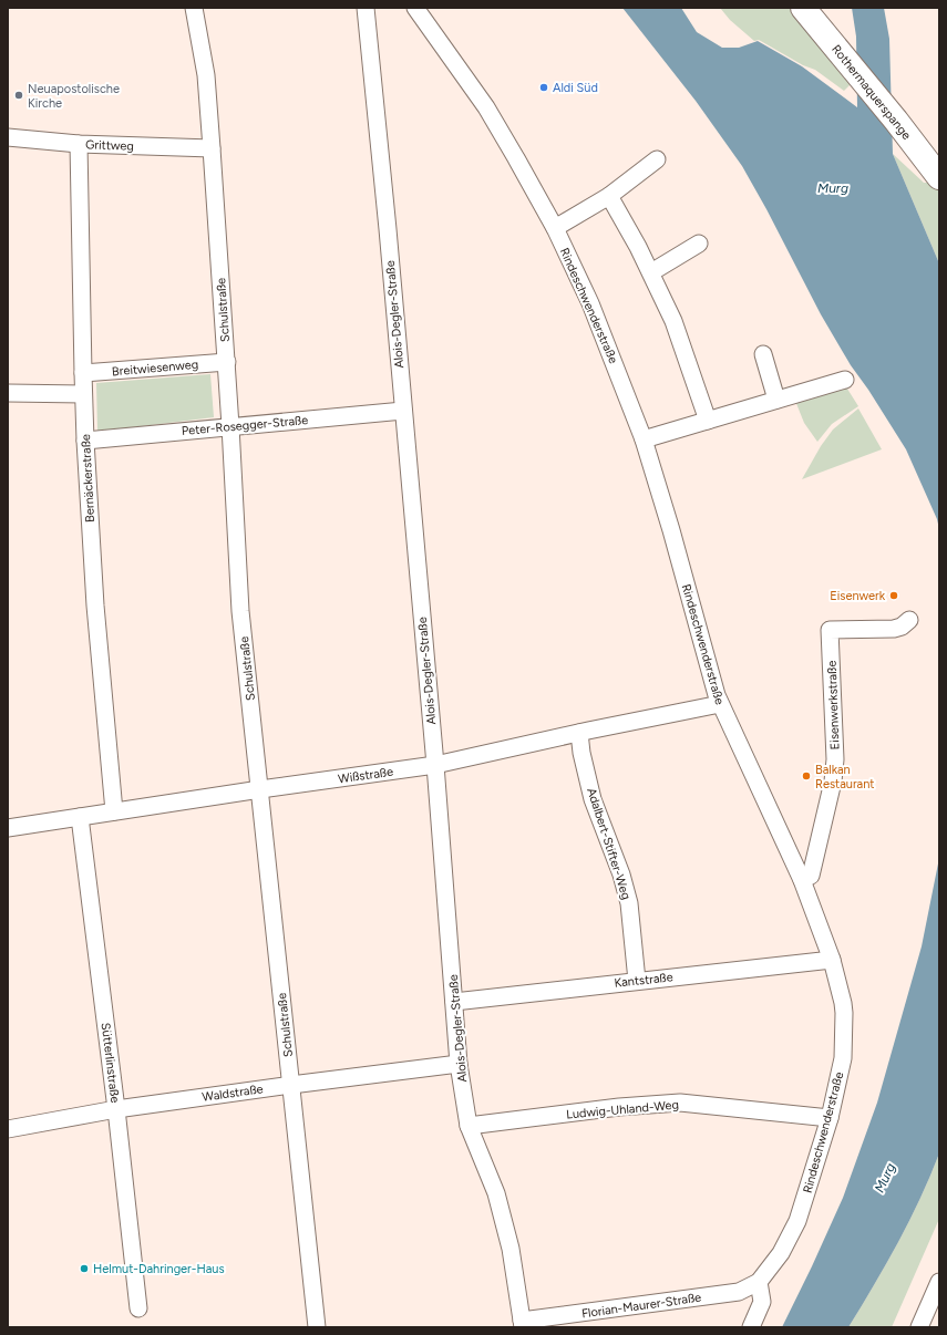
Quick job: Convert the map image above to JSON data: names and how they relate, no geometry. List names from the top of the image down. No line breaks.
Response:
{"streets":{"street":["Rothermaquerspange","Grittweg","Rindeschwenderstraße","Schulstraße","Alois-Degler-Straße","Breitwiesenweg","Peter-Rosegger-Straße","Bernäckerstraße","Eisenwerkstraße","Wißstraße","Adalbert-Stifter-Weg","Kantstraße","Sütterlinstraße","Waldstraße","Ludwig-Uhland-Weg","Florian-Maurer-Straße"]},"crossings":[["Grittweg","Schulstraße"],["Grittweg","Bernäckerstraße"],["Rindeschwenderstraße","Eisenwerkstraße"],["Rindeschwenderstraße","Wißstraße"],["Rindeschwenderstraße","Kantstraße"],["Rindeschwenderstraße","Ludwig-Uhland-Weg"],["Rindeschwenderstraße","Florian-Maurer-Straße"],["Schulstraße","Breitwiesenweg"],["Schulstraße","Peter-Rosegger-Straße"],["Schulstraße","Wißstraße"],["Schulstraße","Waldstraße"],["Alois-Degler-Straße","Peter-Rosegger-Straße"],["Alois-Degler-Straße","Wißstraße"],["Alois-Degler-Straße","Kantstraße"],["Alois-Degler-Straße","Waldstraße"],["Alois-Degler-Straße","Ludwig-Uhland-Weg"],["Alois-Degler-Straße","Florian-Maurer-Straße"],["Breitwiesenweg","Bernäckerstraße"],["Peter-Rosegger-Straße","Bernäckerstraße"],["Bernäckerstraße","Wißstraße"],["Wißstraße","Adalbert-Stifter-Weg"],["Wißstraße","Sütterlinstraße"],["Adalbert-Stifter-Weg","Kantstraße"],["Sütterlinstraße","Waldstraße"]],"water":["Murg"],"places":["Aldi Süd","Neuapostolische Kirche","Eisenwerk","Balkan Restaurant","Helmut-Dahringer-Haus"]}
